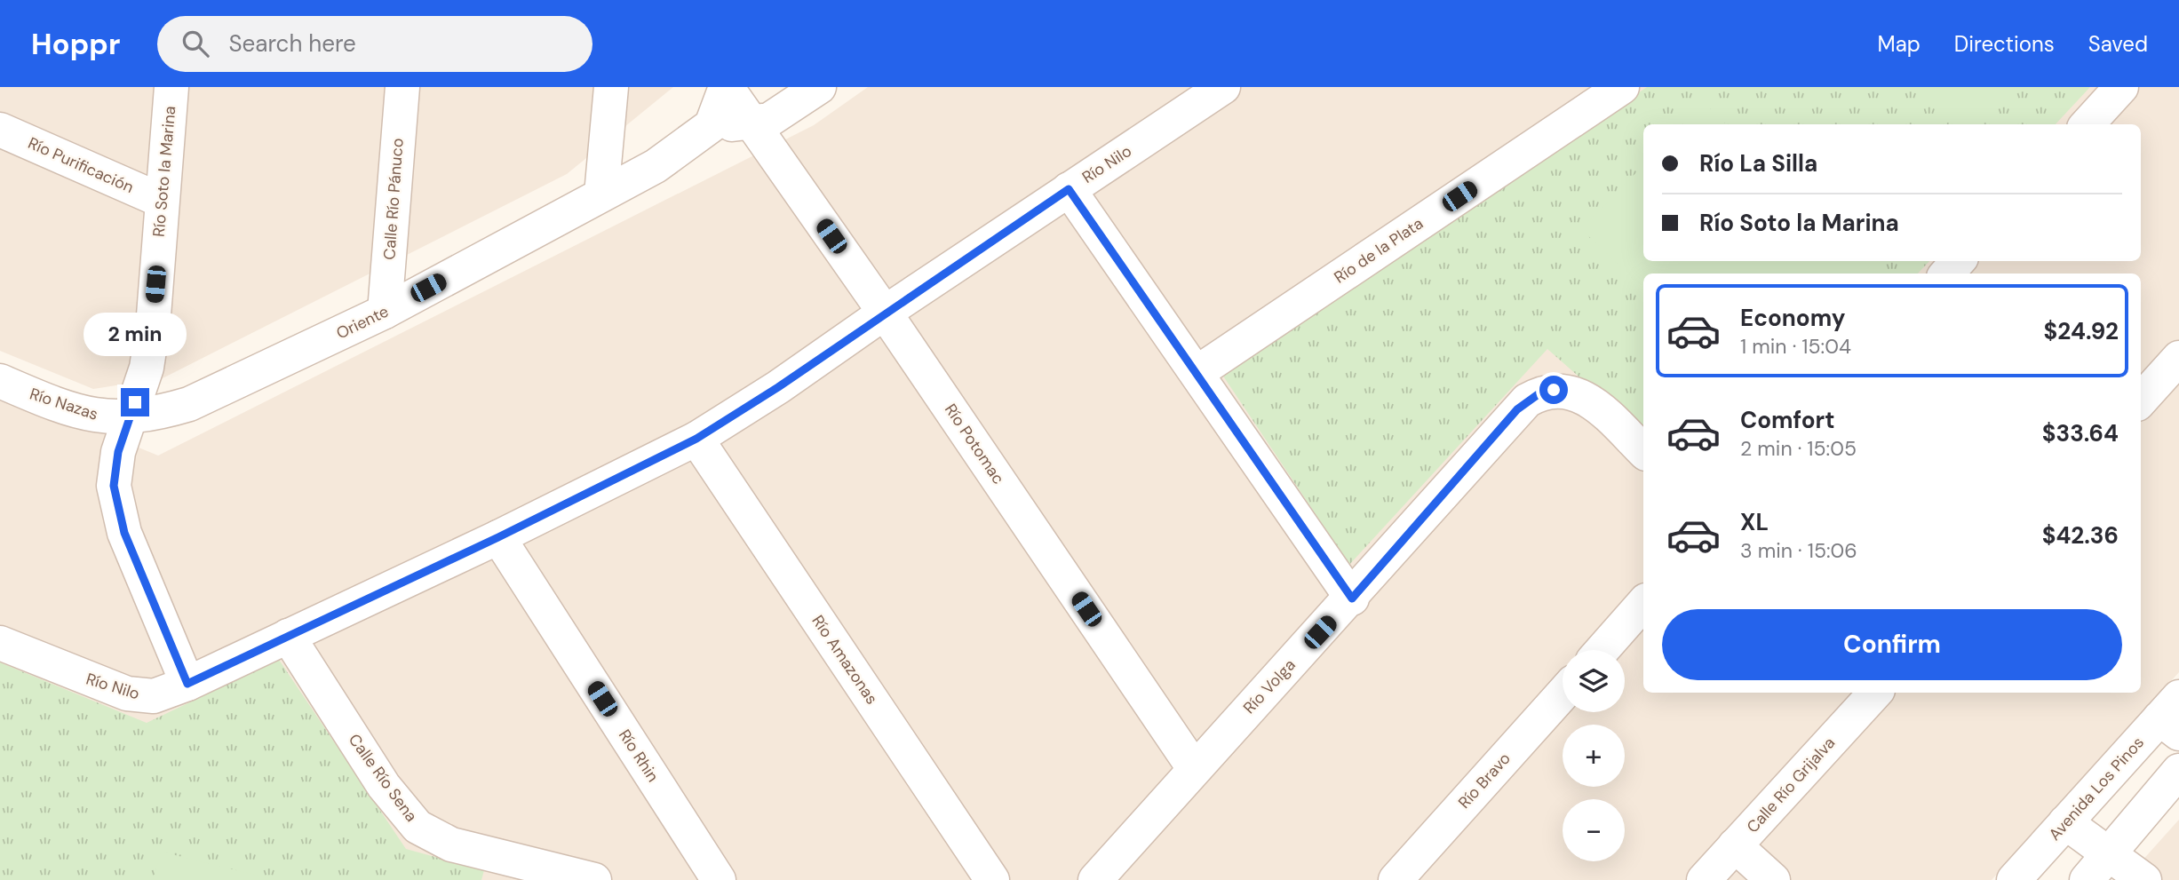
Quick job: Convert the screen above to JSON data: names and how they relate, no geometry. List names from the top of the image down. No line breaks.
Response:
{"streets":{"street":["Río Nilo","Río Purificación","Río Soto la Marina","Calle Río Pánuco","Río de la Plata","Oriente","Río Nazas","Río Potomac","Río Amazonas","Río Volga","Río Rhin","Calle Río Sena","Río Bravo","Calle Río Grijalva","Avenida Los Pinos"]},"crossings":[["Río Nilo","Río Soto la Marina"],["Río Nilo","Río Potomac"],["Río Nilo","Río Amazonas"],["Río Nilo","Río Rhin"],["Río Nilo","Calle Río Sena"],["Río Purificación","Río Soto la Marina"],["Río Soto la Marina","Oriente"],["Río Soto la Marina","Río Nazas"],["Calle Río Pánuco","Oriente"],["Oriente","Río Nazas"],["Río Potomac","Río Volga"]],"page":{"header":"Hoppr","search":"Search here","nav":["Map","Directions","Saved"],"banner":["Río La Silla","Río Soto la Marina"],"list":[{"name":"Economy","note":"1 min · 15:04","value":"$24.92"},{"name":"Comfort","note":"2 min · 15:05","value":"$33.64"},{"name":"XL","note":"3 min · 15:06","value":"$42.36"}],"bubble":"2 min","buttons":"Confirm","map_buttons":["+","−"]}}
